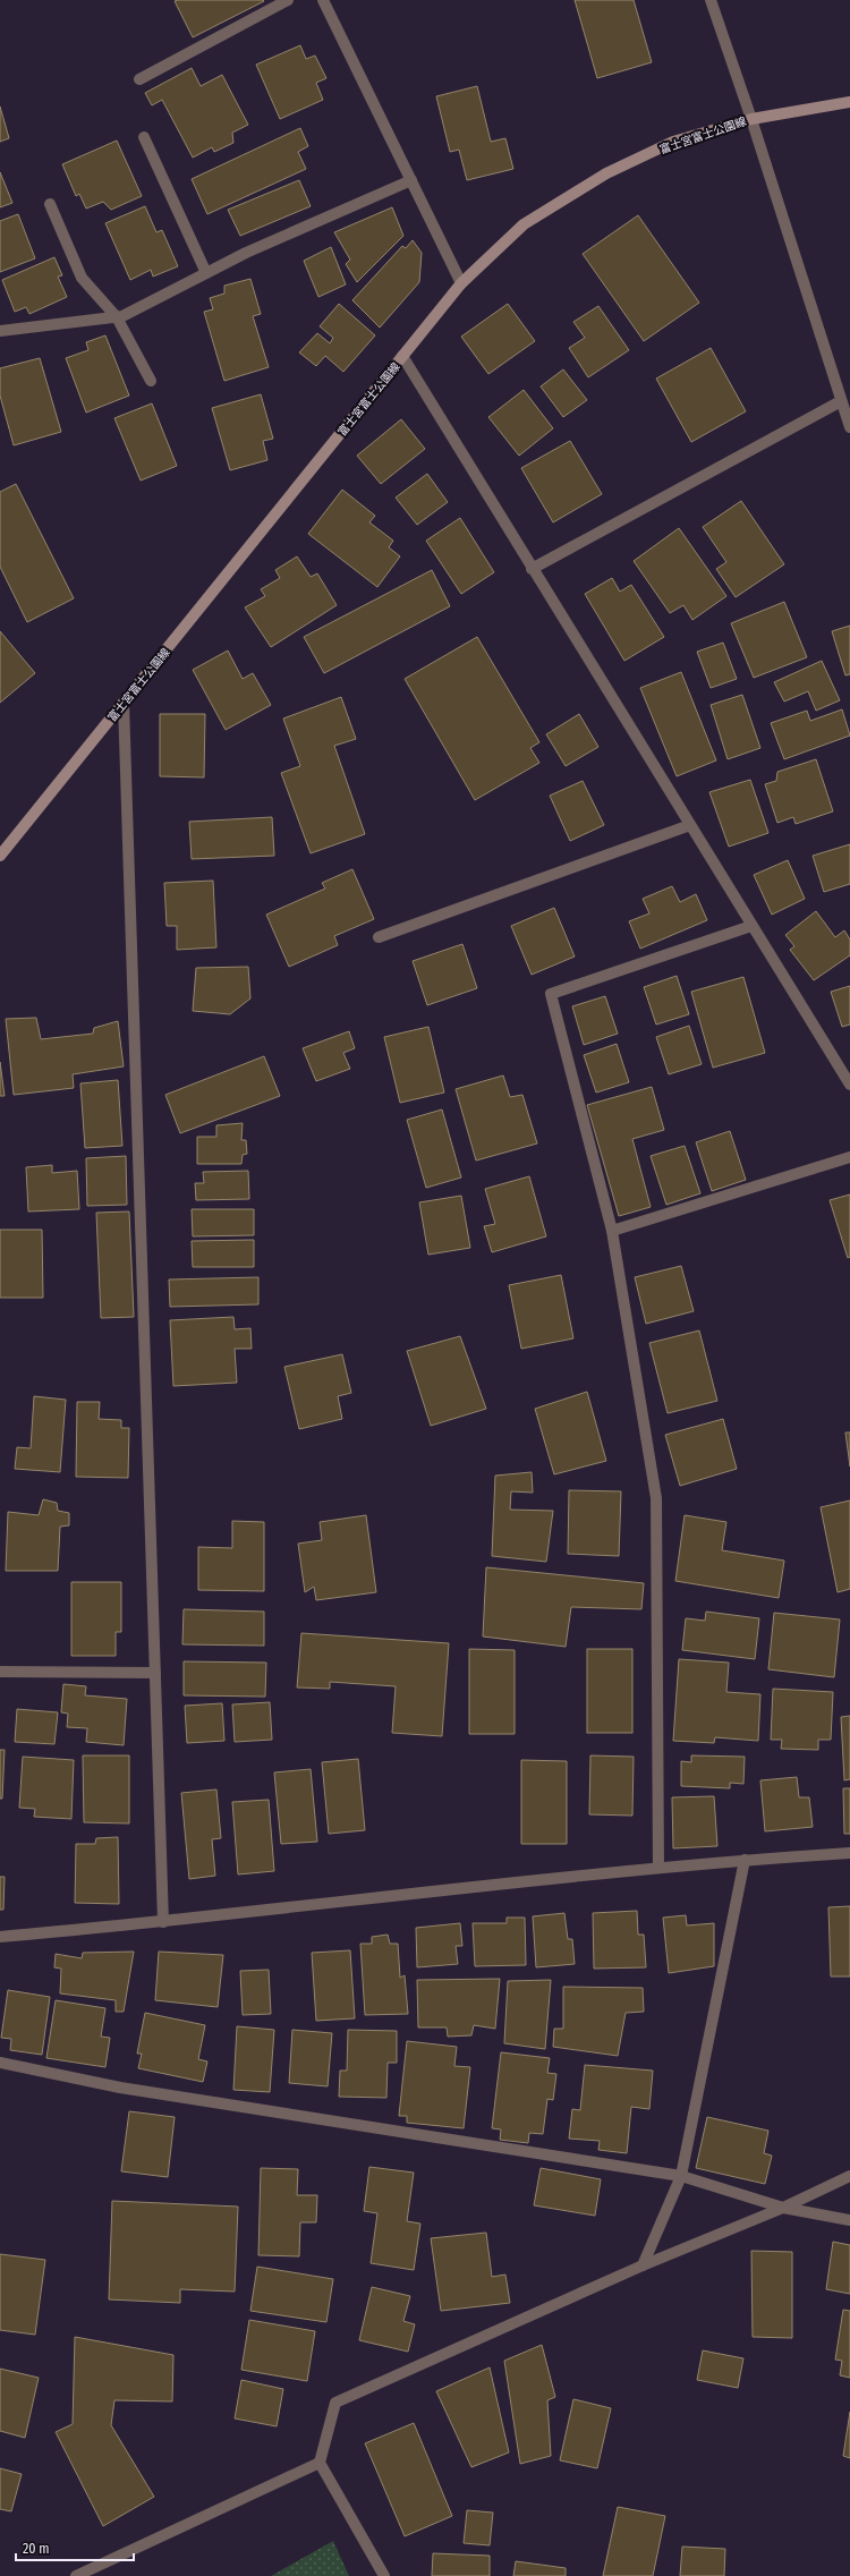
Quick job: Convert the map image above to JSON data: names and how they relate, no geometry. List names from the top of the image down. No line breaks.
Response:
{"streets":{"main road":["富士宮富士公園線"]},"scale_bar":"20 m"}
